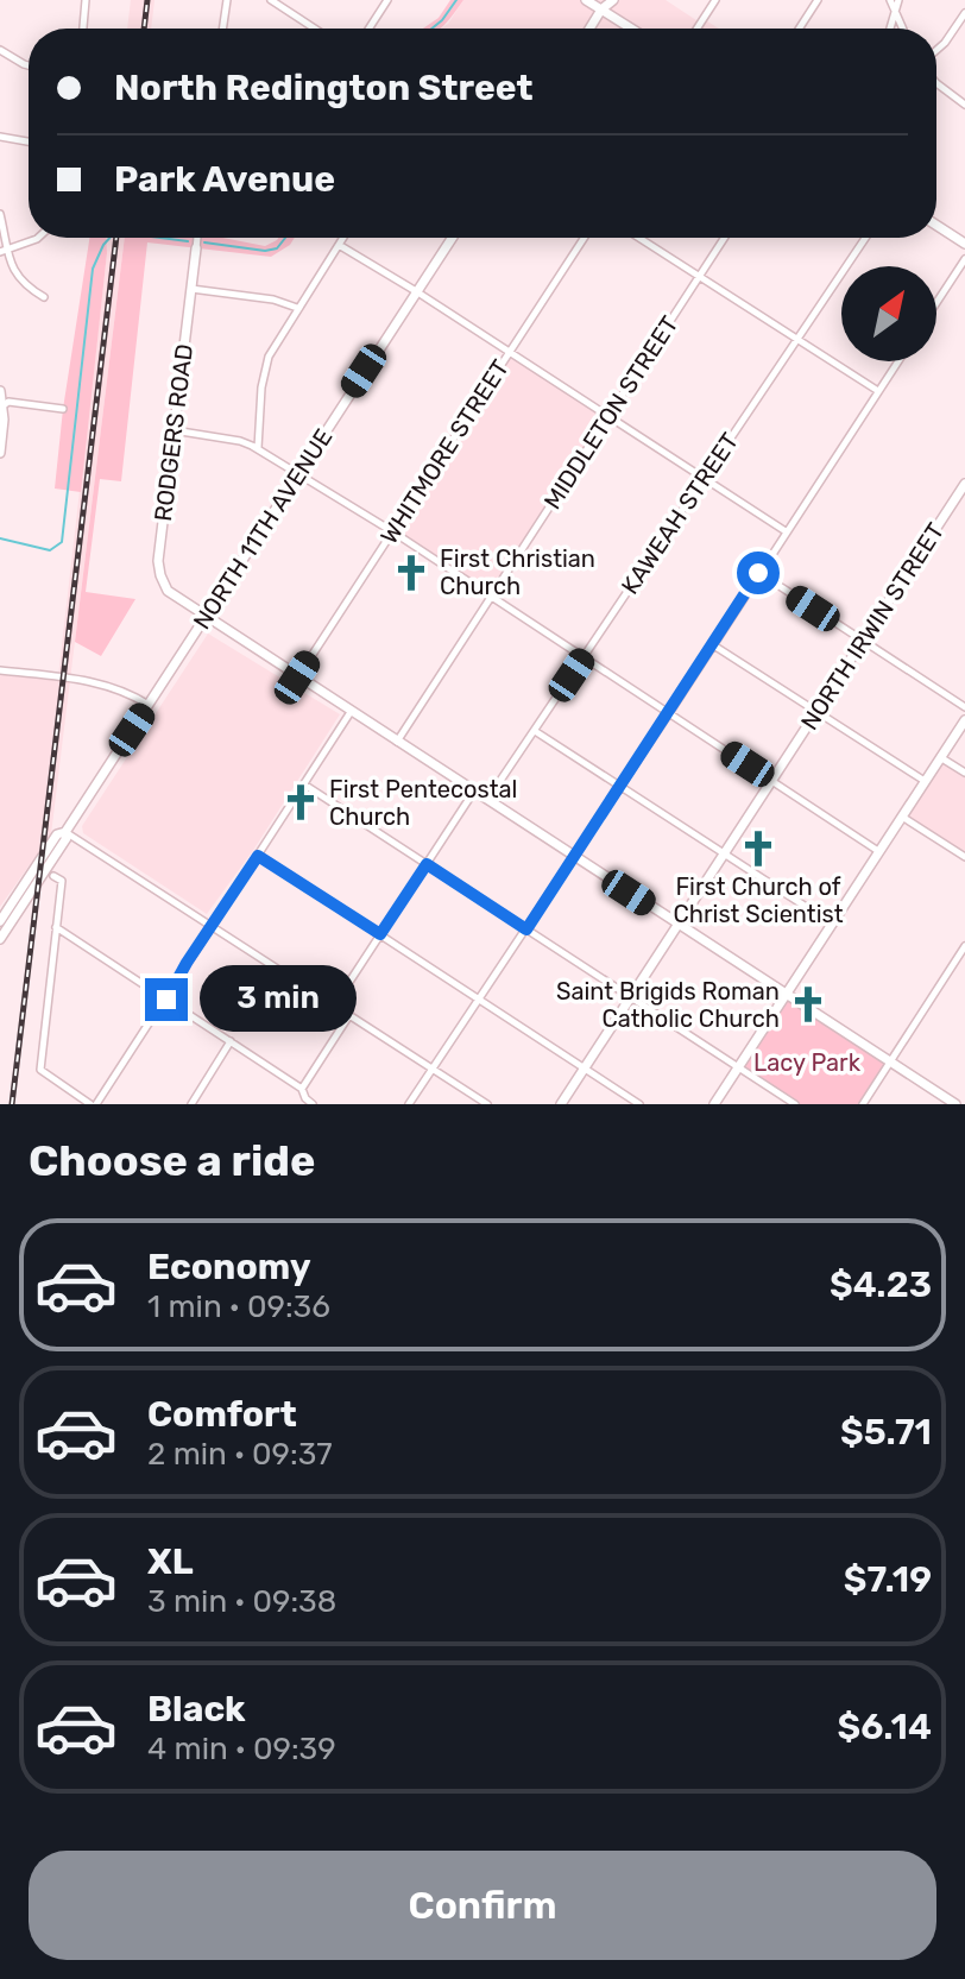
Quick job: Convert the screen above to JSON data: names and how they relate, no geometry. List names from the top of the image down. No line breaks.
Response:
{"streets":{"street":["MIDDLETON STREET","RODGERS ROAD","WHITMORE STREET","KAWEAH STREET","NORTH 11TH AVENUE","NORTH IRWIN STREET"]},"crossings":[["MIDDLETON STREET","RODGERS ROAD"],["RODGERS ROAD","WHITMORE STREET"],["RODGERS ROAD","KAWEAH STREET"],["RODGERS ROAD","NORTH 11TH AVENUE"],["RODGERS ROAD","NORTH IRWIN STREET"]],"parks":["Lacy Park"],"places":{"church":["First Christian Church","First Pentecostal Church","First Church of Christ Scientist","Saint Brigids Roman Catholic Church"]},"north":"top right","page":{"banner":["North Redington Street","Park Avenue"],"bubble":"3 min","heading":"Choose a ride","list":[{"name":"Economy","note":"1 min · 09:36","value":"$4.23"},{"name":"Comfort","note":"2 min · 09:37","value":"$5.71"},{"name":"XL","note":"3 min · 09:38","value":"$7.19"},{"name":"Black","note":"4 min · 09:39","value":"$6.14"}],"buttons":"Confirm"}}
